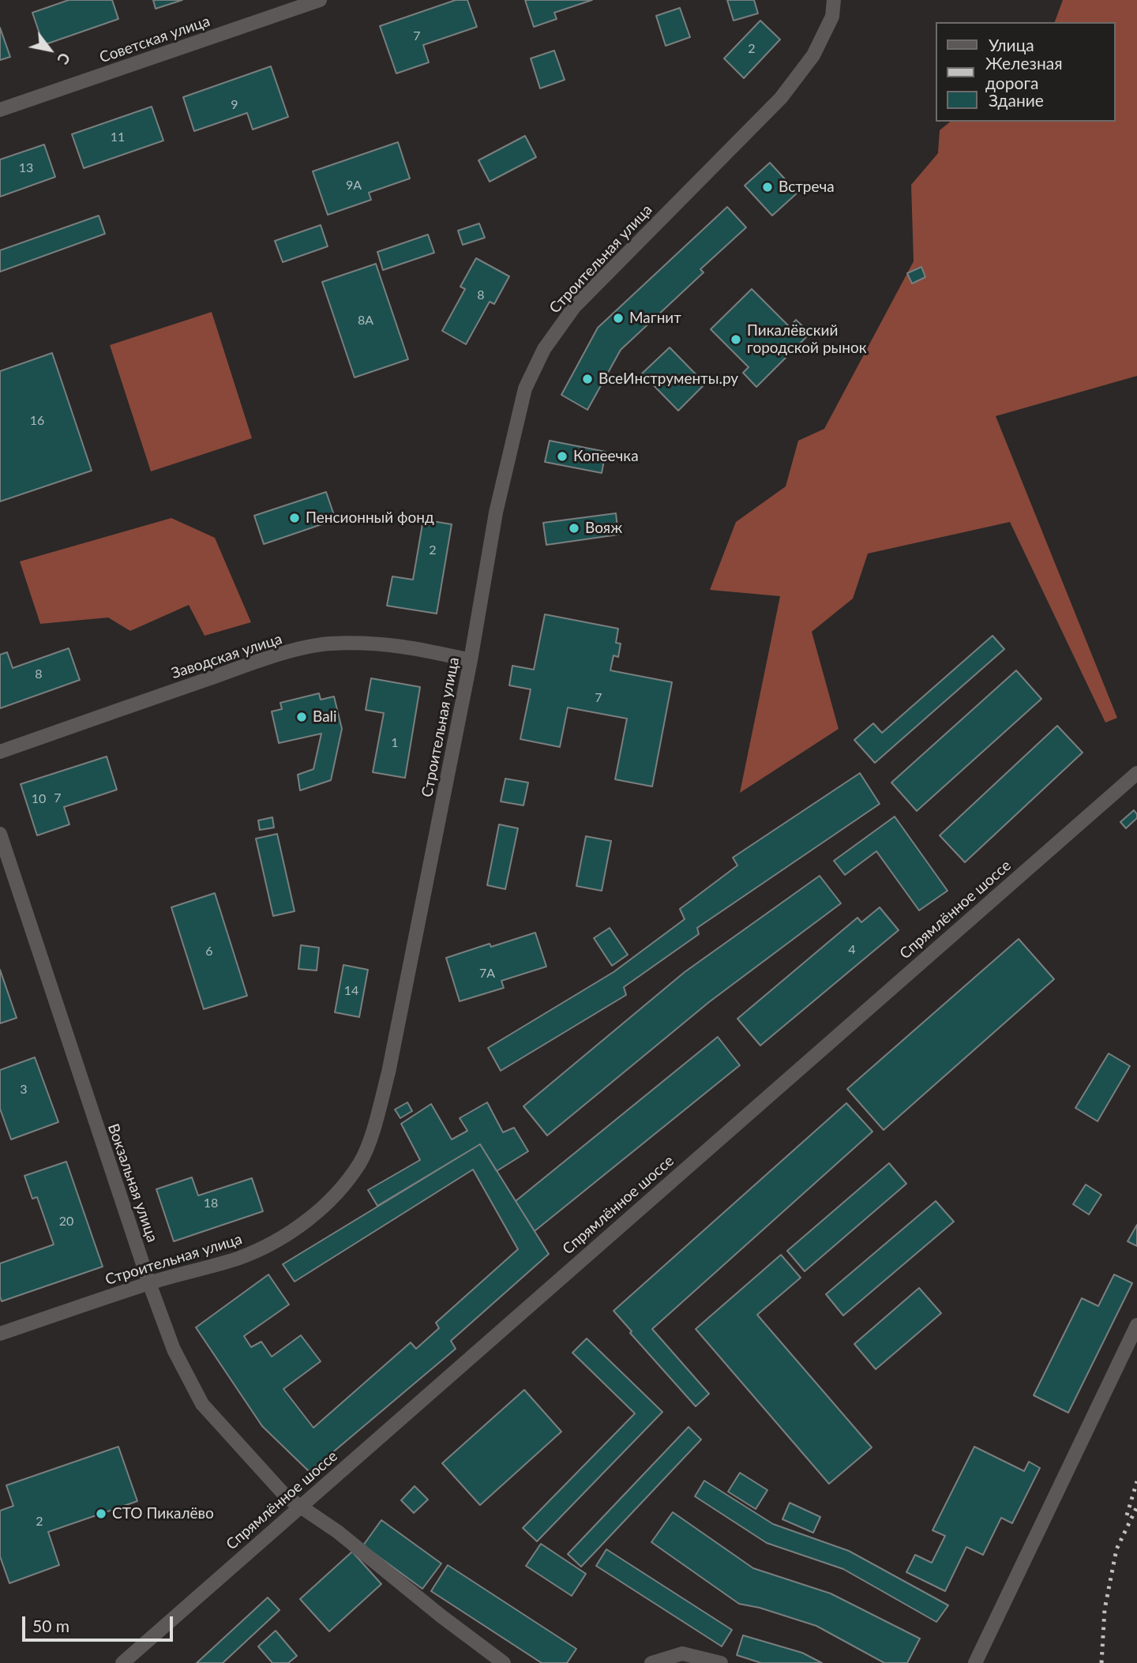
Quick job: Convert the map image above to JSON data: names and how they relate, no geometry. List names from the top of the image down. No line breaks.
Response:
{"streets":{"street":["Советская улица","Строительная улица","Заводская улица","Спрямлённое шоссе","Вокзальная улица"]},"crossings":[["Строительная улица","Заводская улица"],["Строительная улица","Вокзальная улица"],["Спрямлённое шоссе","Вокзальная улица"]],"places":["Встреча","Магнит","Пикалёвский городской рынок","ВсеИнструменты.ру","Копеечка","Пенсионный фонд","Вояж","Bali","СТО Пикалёво"],"house_numbers":["7","2","9","11","13","9А","8","8А","16","2","8","7","1","7","10","4","6","7А","14","3","18","20","2"],"legend":["Улица","Железная дорога","Здание"],"scale_bar":"50 m","north":"bottom right"}
